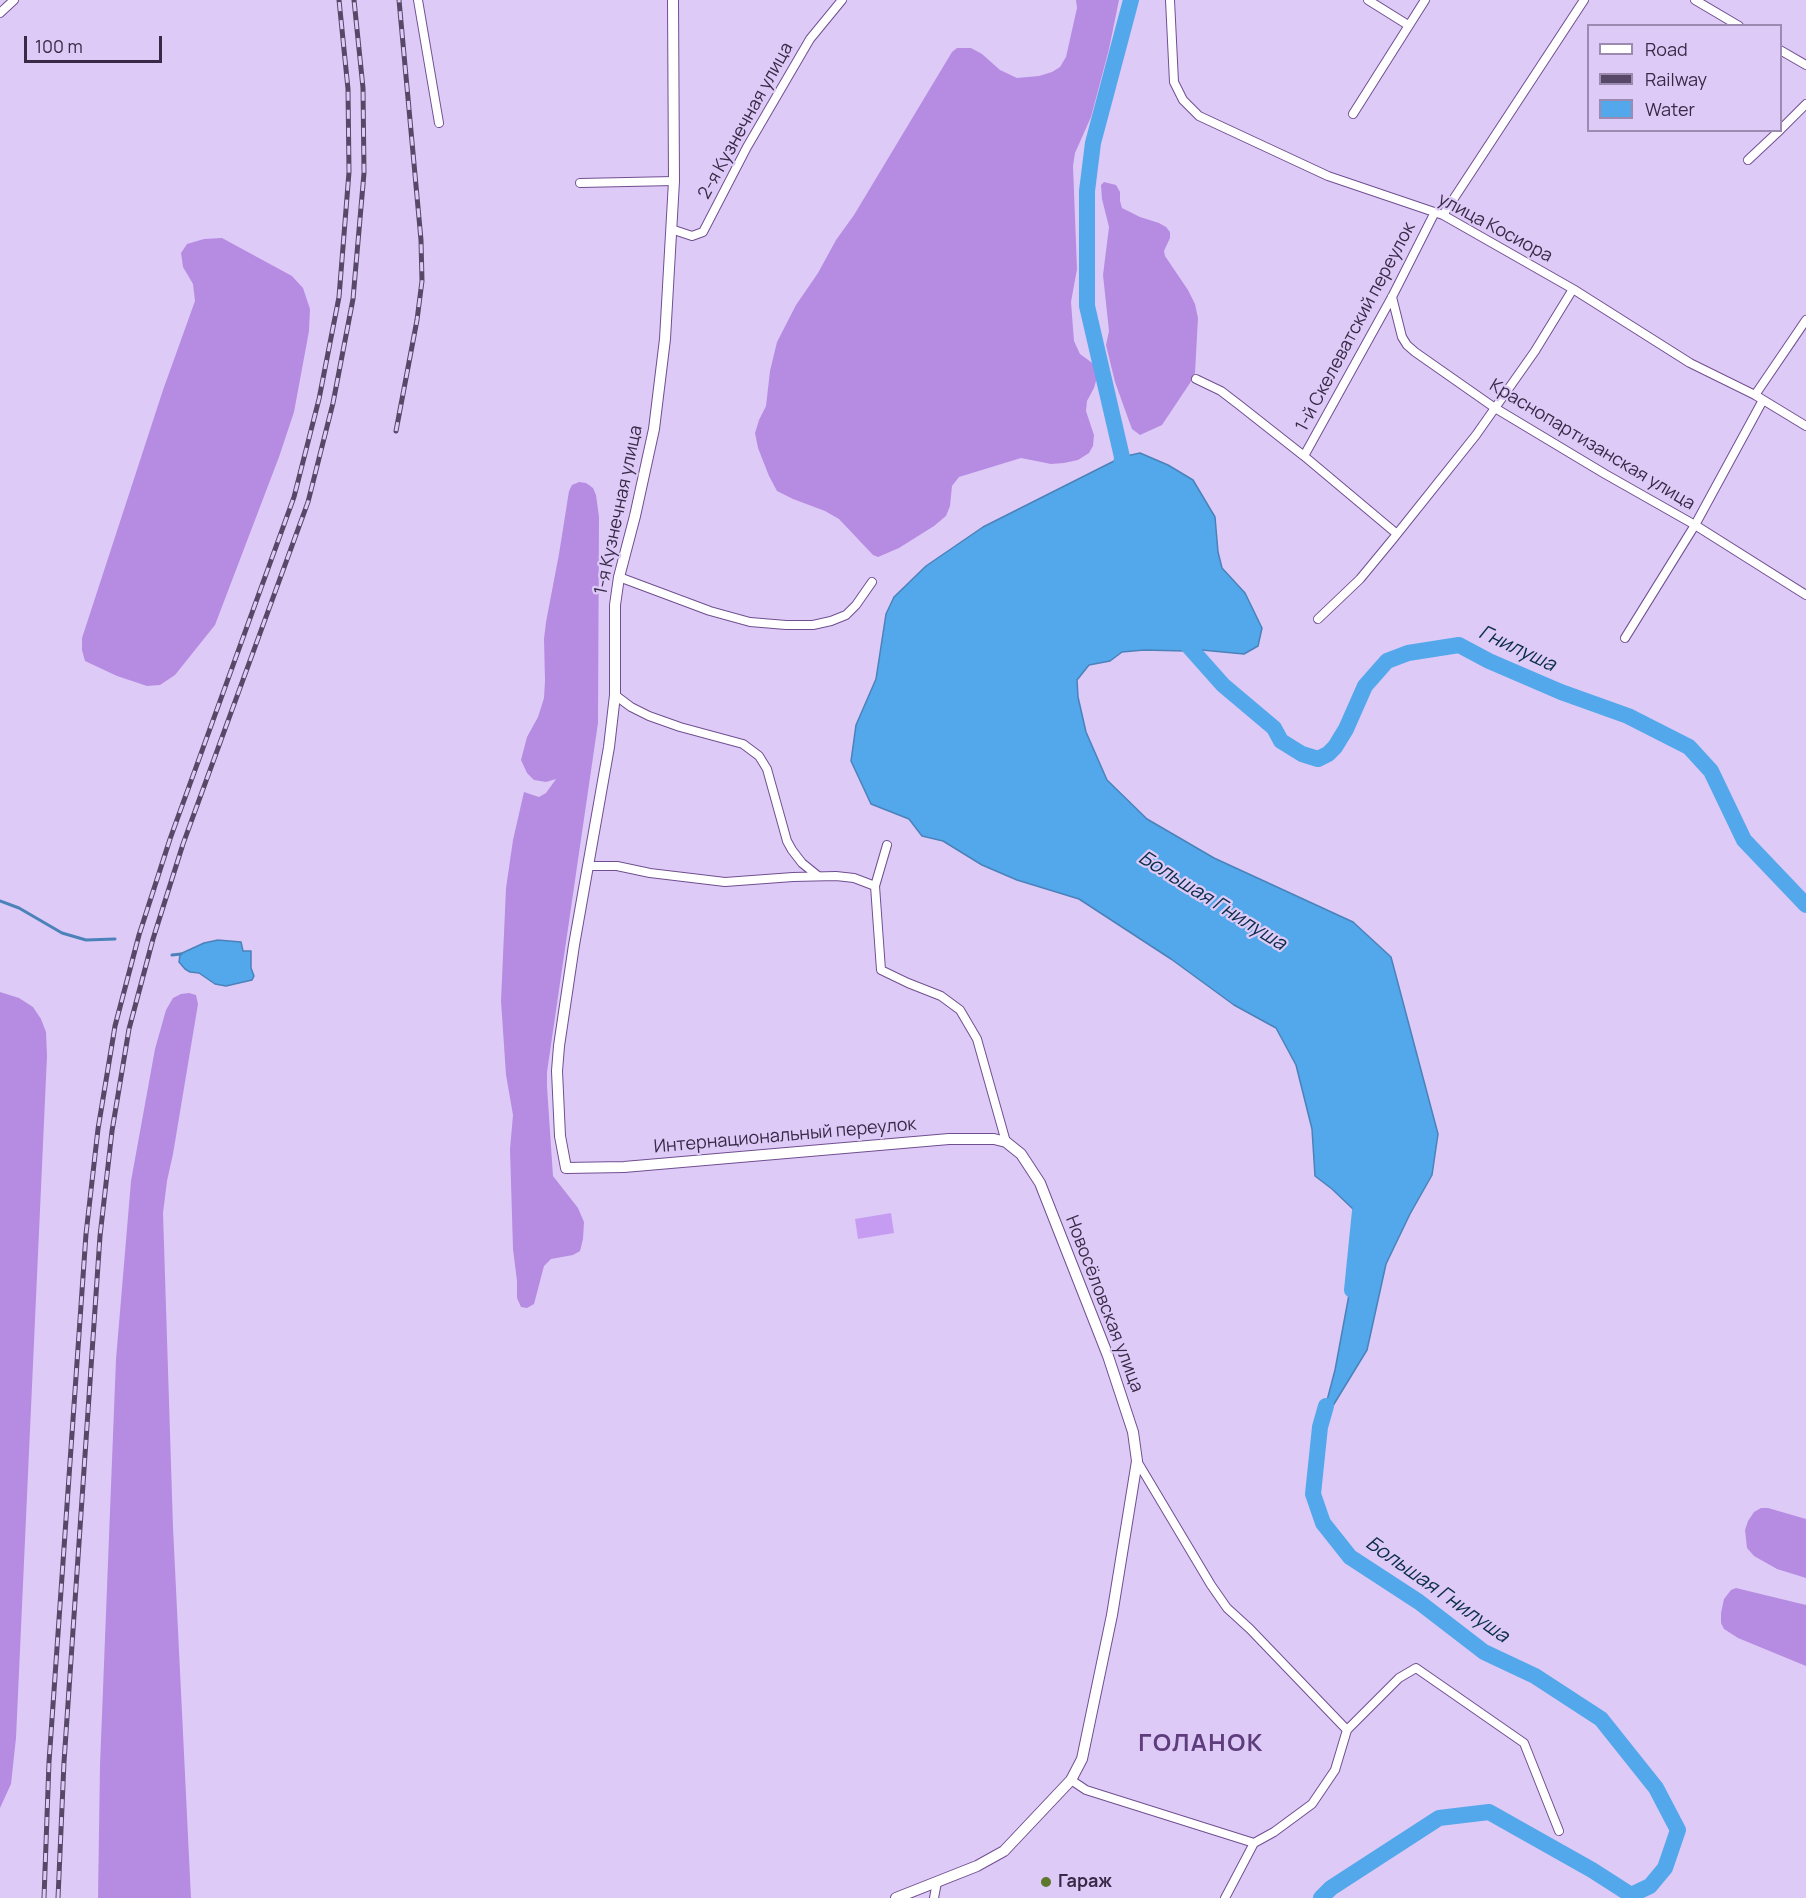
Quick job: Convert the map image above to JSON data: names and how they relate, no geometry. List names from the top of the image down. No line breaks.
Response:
{"streets":{"street":["2-я Кузнечная улица","улица Косиора","1-й Скелеватский переулок","Краснопартизанская улица","1-я Кузнечная улица","Интернациональный переулок","Новосёловская улица"]},"crossings":[["2-я Кузнечная улица","1-я Кузнечная улица"],["улица Косиора","1-й Скелеватский переулок"],["1-й Скелеватский переулок","Краснопартизанская улица"],["1-я Кузнечная улица","Интернациональный переулок"],["Интернациональный переулок","Новосёловская улица"]],"districts":["ГОЛАНОК"],"water":["Гнилуша","Большая Гнилуша"],"places":["Гараж"],"legend":["Road","Railway","Water"],"scale_bar":"100 m"}
